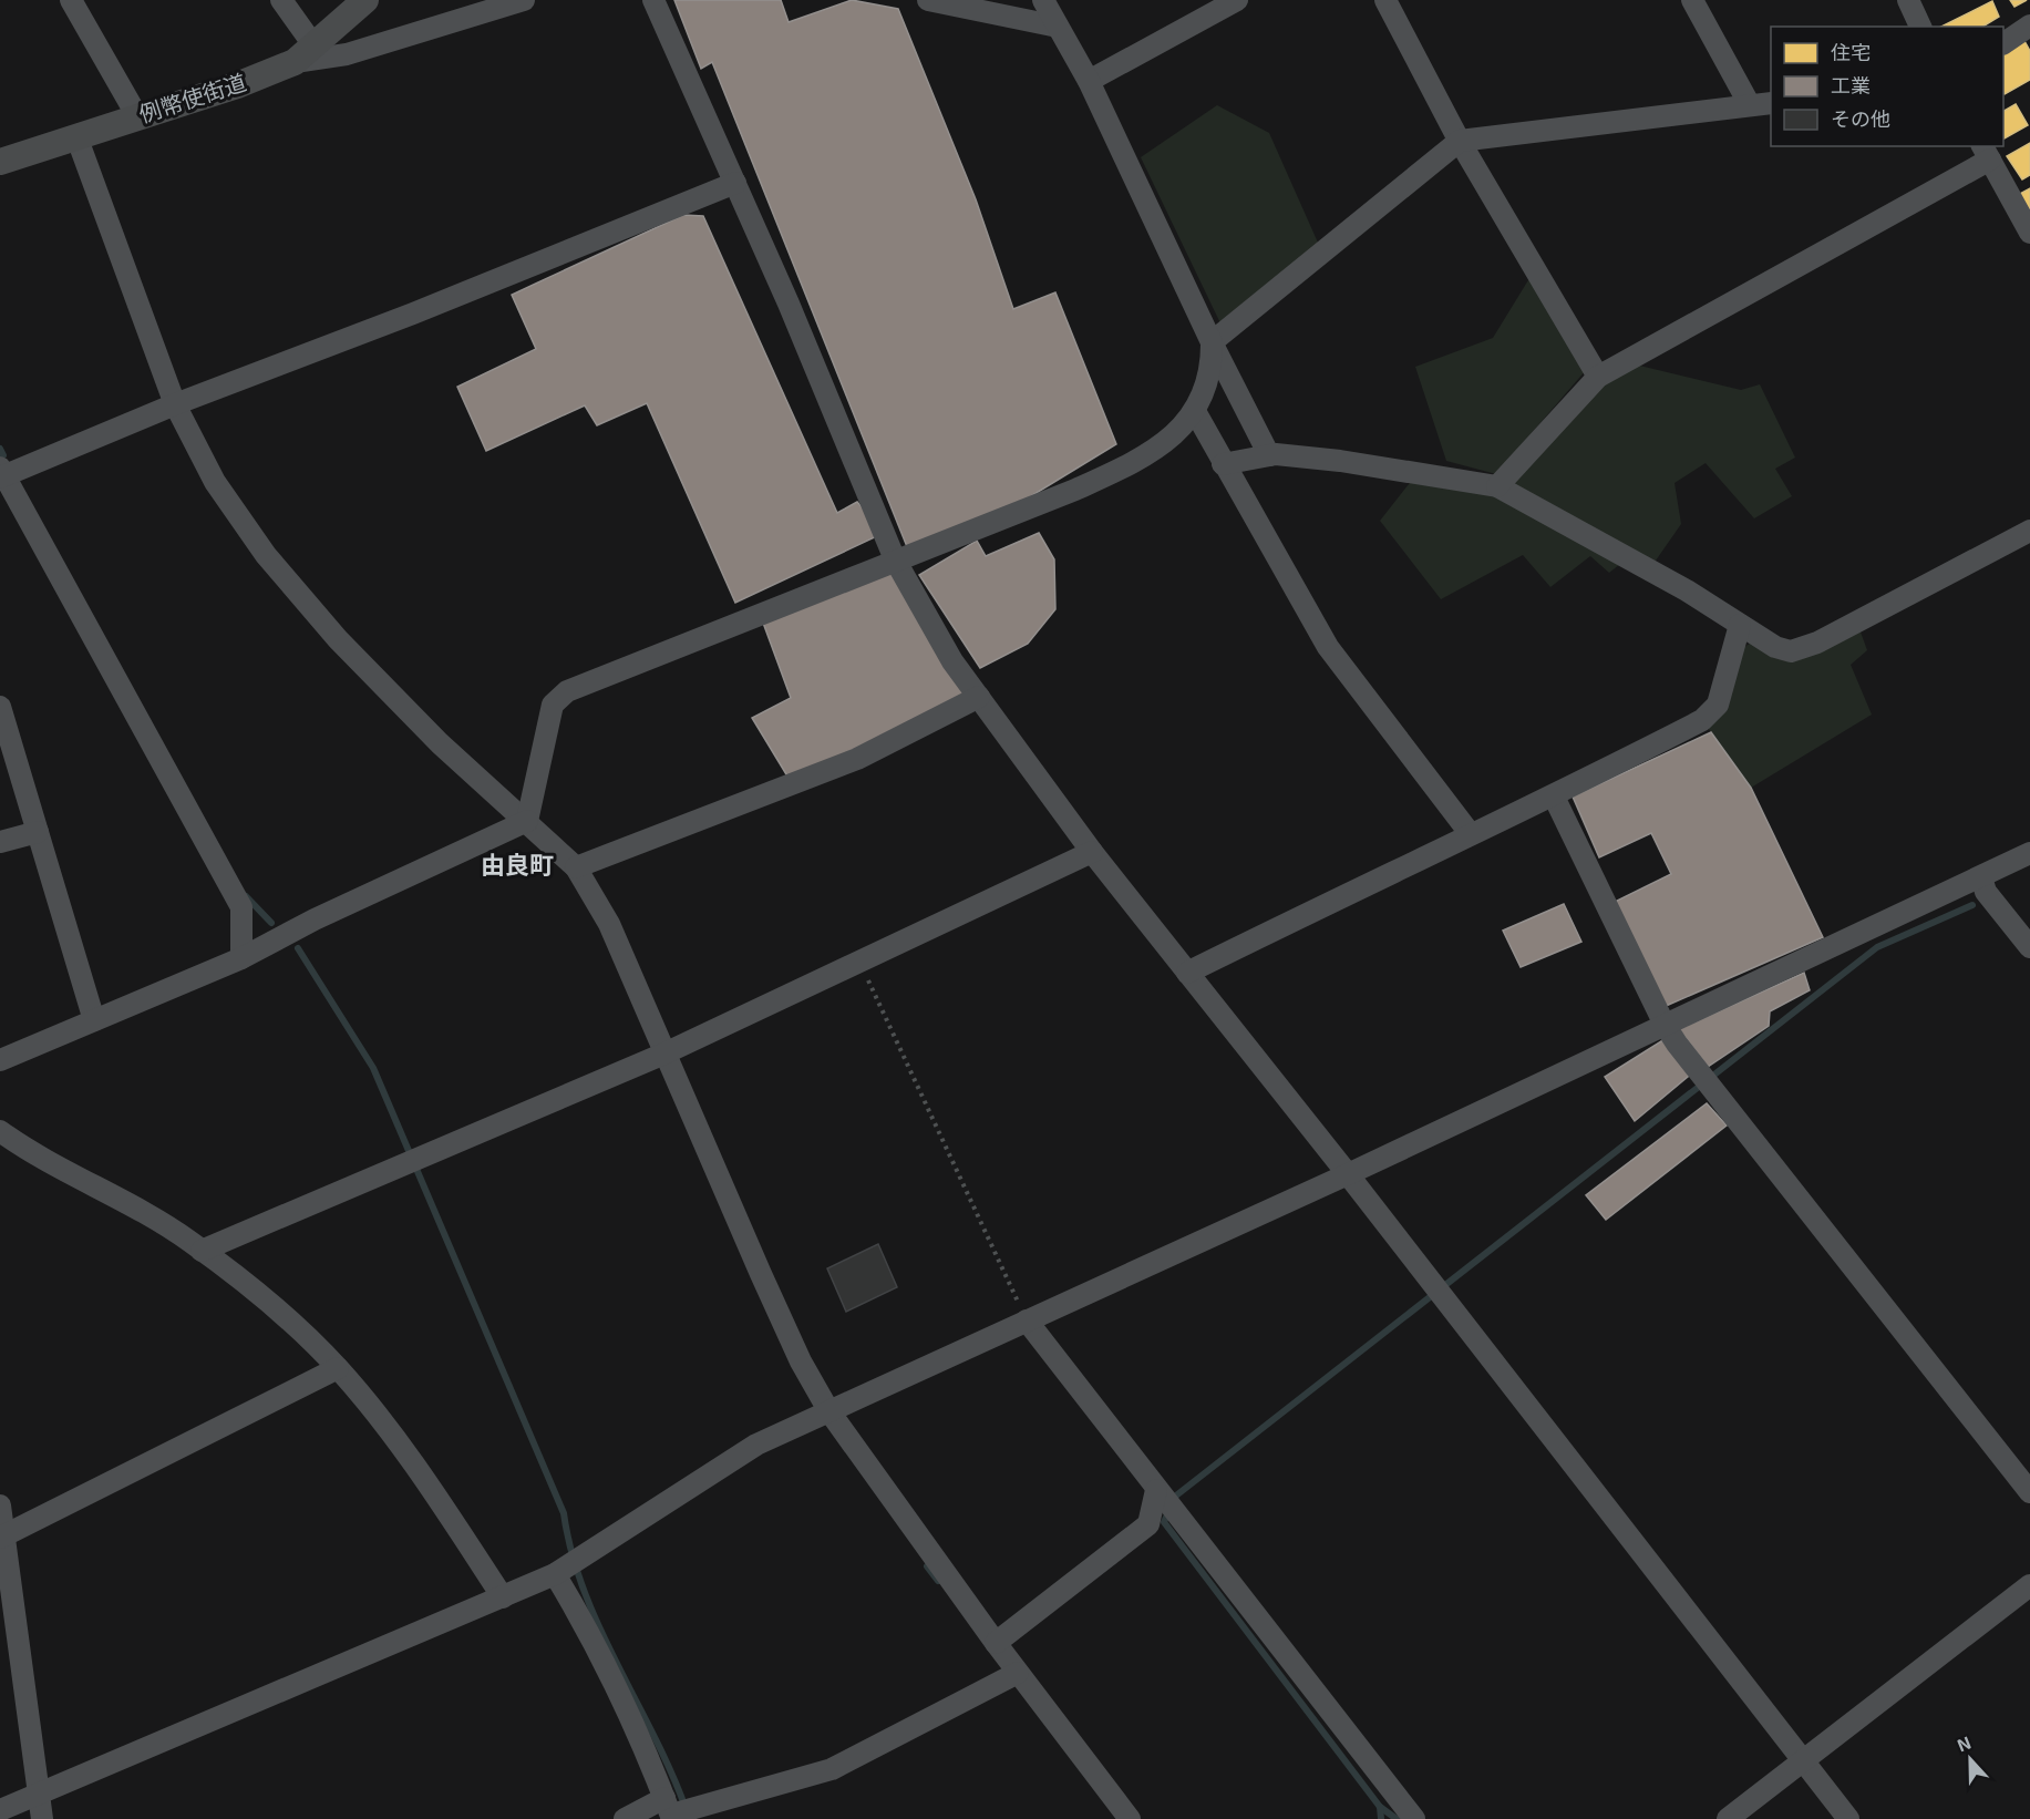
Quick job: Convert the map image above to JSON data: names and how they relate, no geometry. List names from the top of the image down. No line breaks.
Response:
{"streets":{"main road":["例幣使街道"]},"districts":["由良町"],"legend":["住宅","工業","その他"],"north":"top"}
